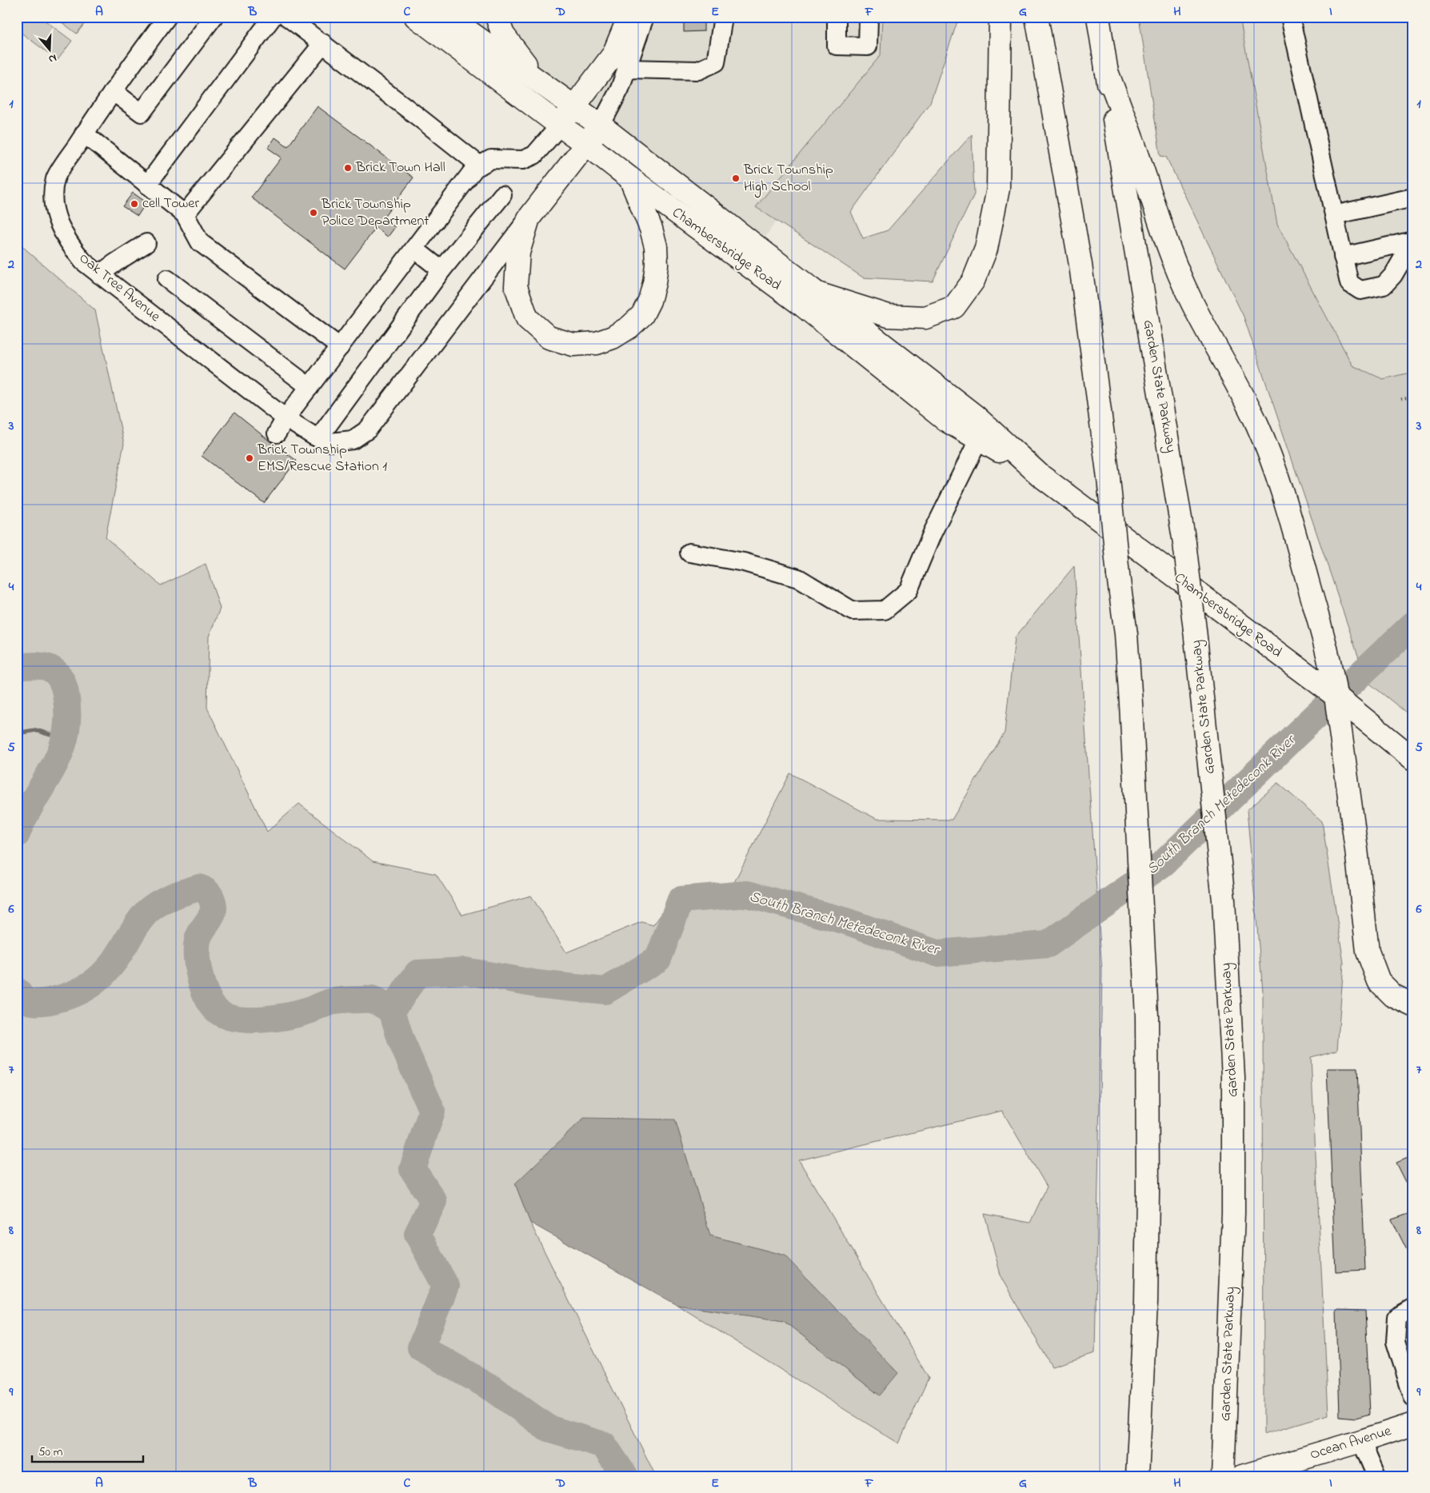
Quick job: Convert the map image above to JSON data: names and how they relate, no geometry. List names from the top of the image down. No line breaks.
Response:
{"streets":{"main road":["Chambersbridge Road","Garden State Parkway","Ocean Avenue"],"lane":["Oak Tree Avenue"]},"water":["South Branch Metedeconk River"],"places":["Brick Town Hall","Brick Township High School","cell Tower","Brick Township Police Department","Brick Township EMS/Rescue Station 1"],"scale_bar":"50 m","north":"bottom","grid":{"columns":["A","B","C","D","E","F","G","H","I"],"rows":["1","2","3","4","5","6","7","8","9"]}}
